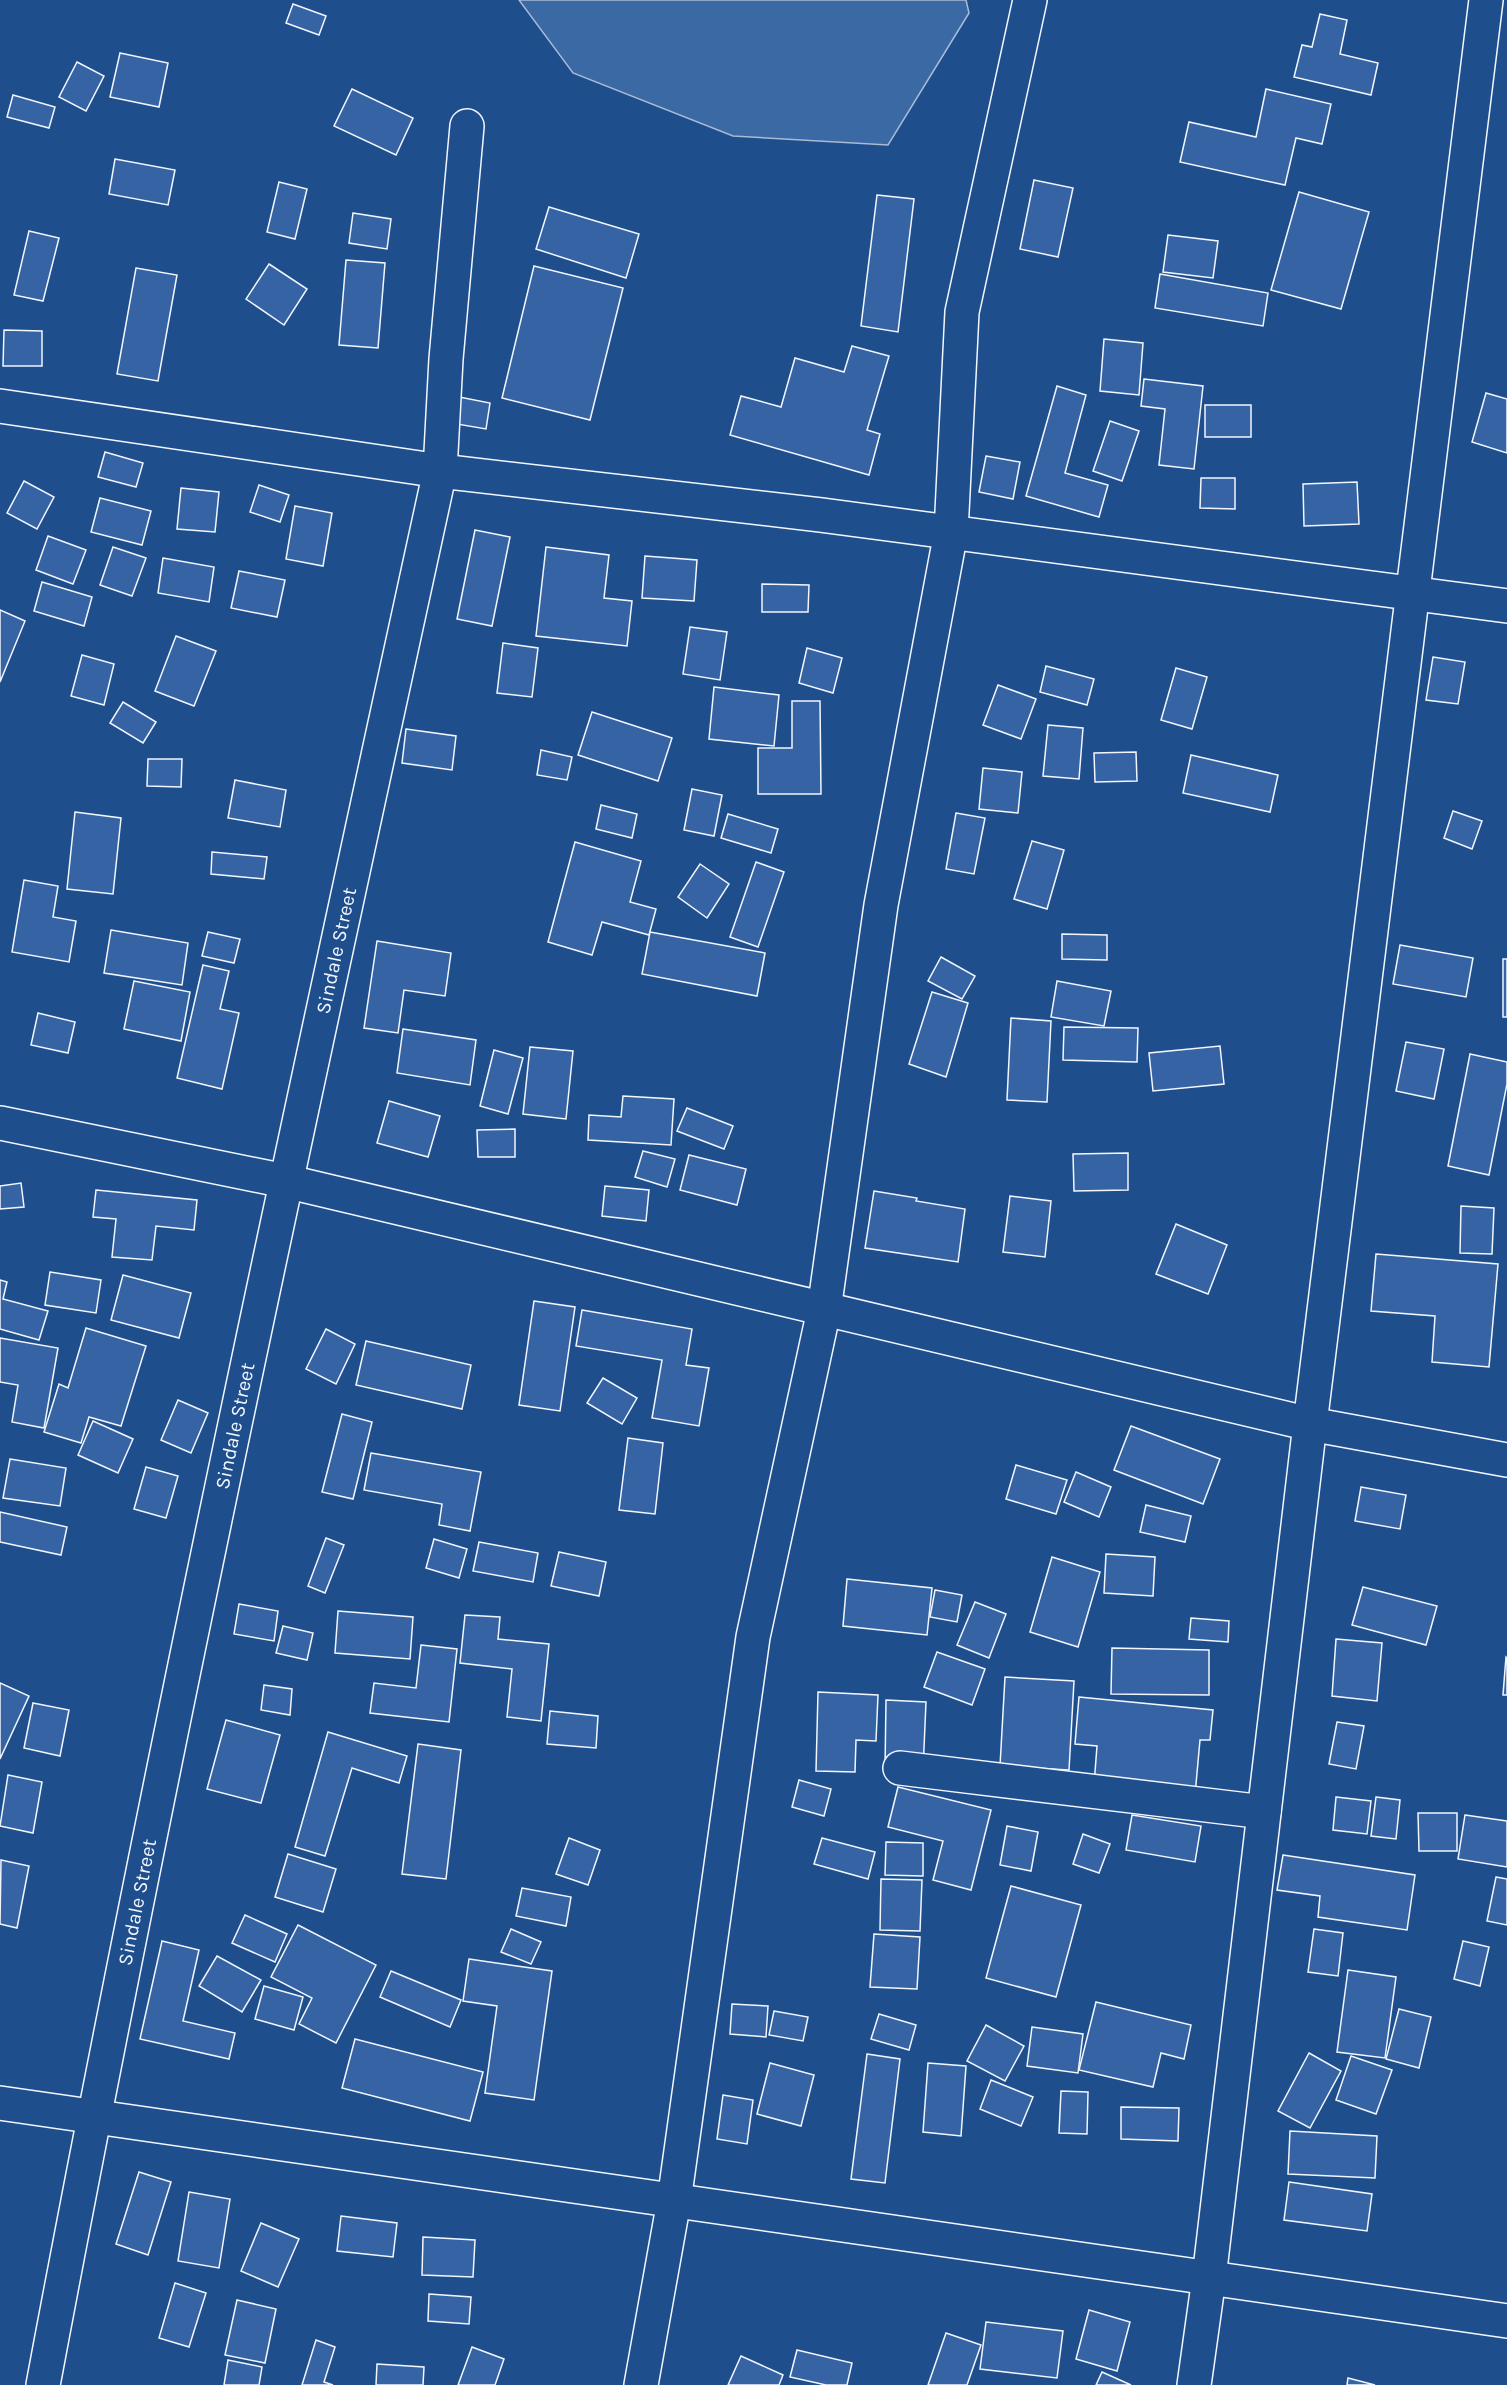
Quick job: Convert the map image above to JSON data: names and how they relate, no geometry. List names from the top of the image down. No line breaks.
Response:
{"streets":{"street":["Sindale Street"]}}
